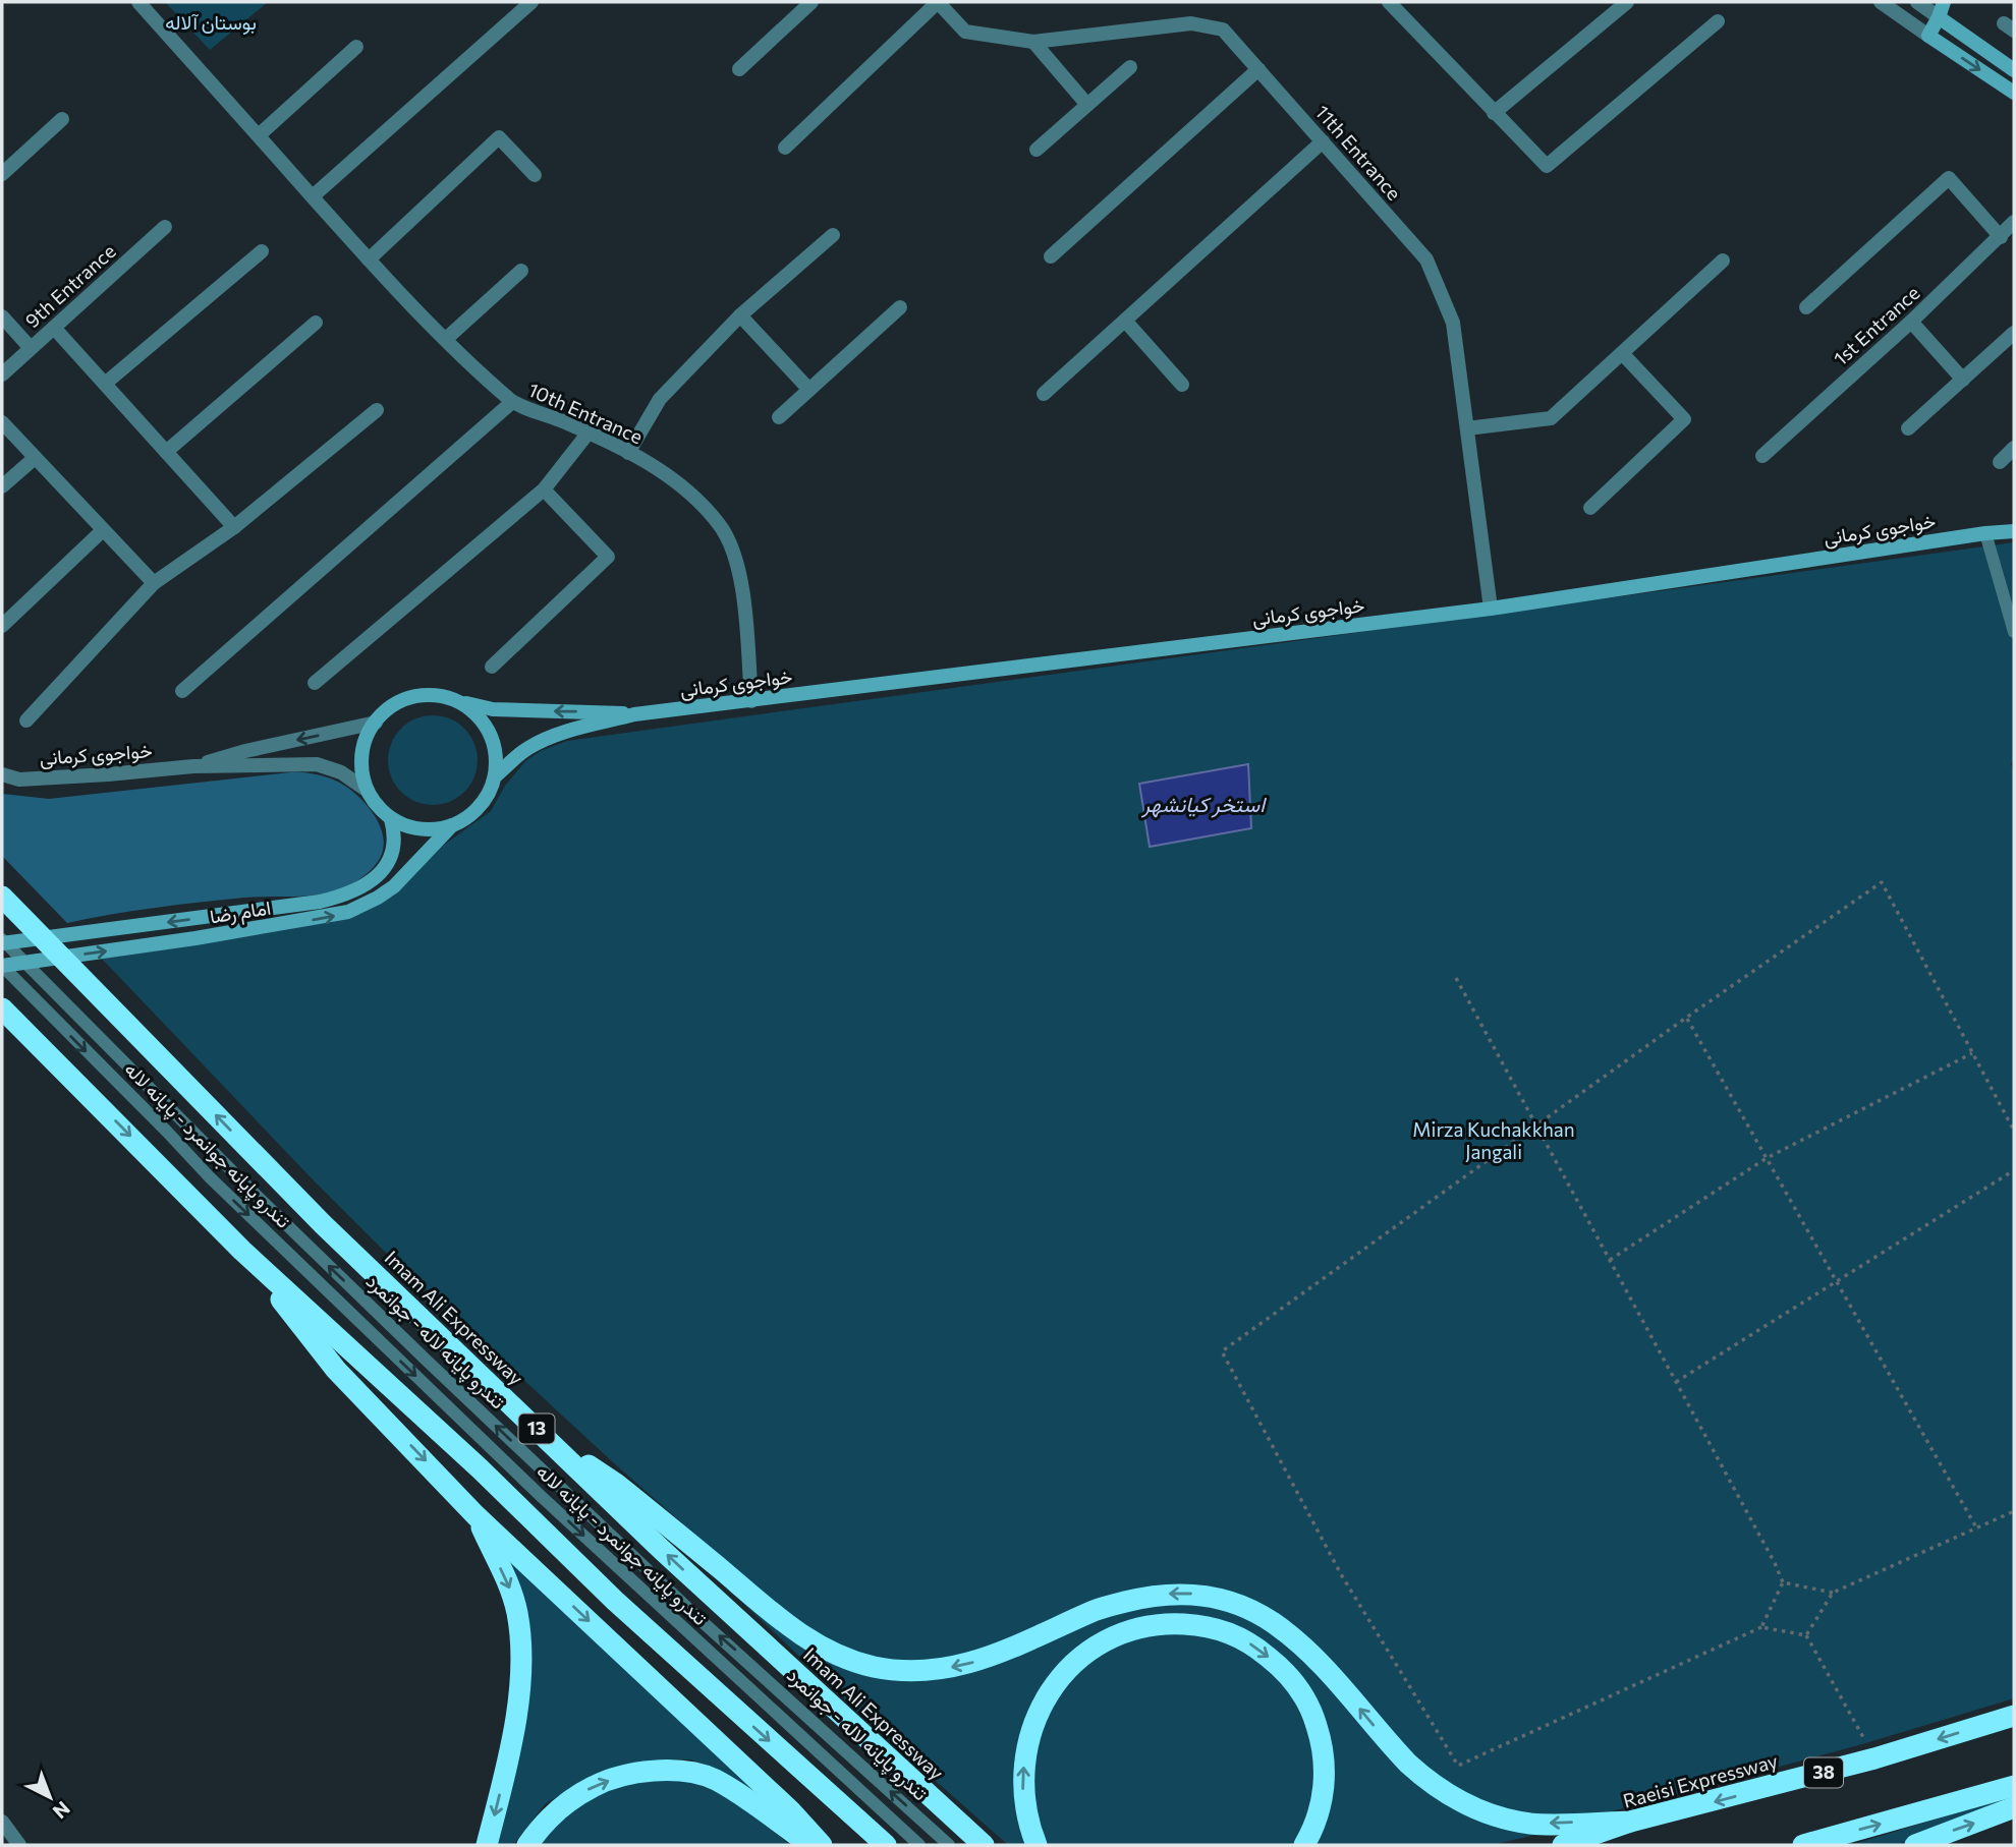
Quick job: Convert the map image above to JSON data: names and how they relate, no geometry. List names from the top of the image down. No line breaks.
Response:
{"streets":{"highway":["Imam Ali Expressway","13","38","Raeisi Expressway"],"main road":["خواجوی کرمانی","امام رضا"],"street":["11th Entrance","9th Entrance","1st Entrance","10th Entrance"],"lane":["تندرو پایانه جوانمرد - پایانه لاله","تندرو پایانه لاله - جوانمرد"]},"crossings":[["11th Entrance","خواجوی کرمانی"],["10th Entrance","خواجوی کرمانی"],["امام رضا","تندرو پایانه جوانمرد - پایانه لاله"],["امام رضا","تندرو پایانه لاله - جوانمرد"]],"one_way":["تندرو پایانه جوانمرد - پایانه لاله","تندرو پایانه لاله - جوانمرد"],"water":["استخر کیانشهر"],"parks":["بوستان آلاله","Mirza Kuchakkhan Jangali"],"north":"bottom right"}
